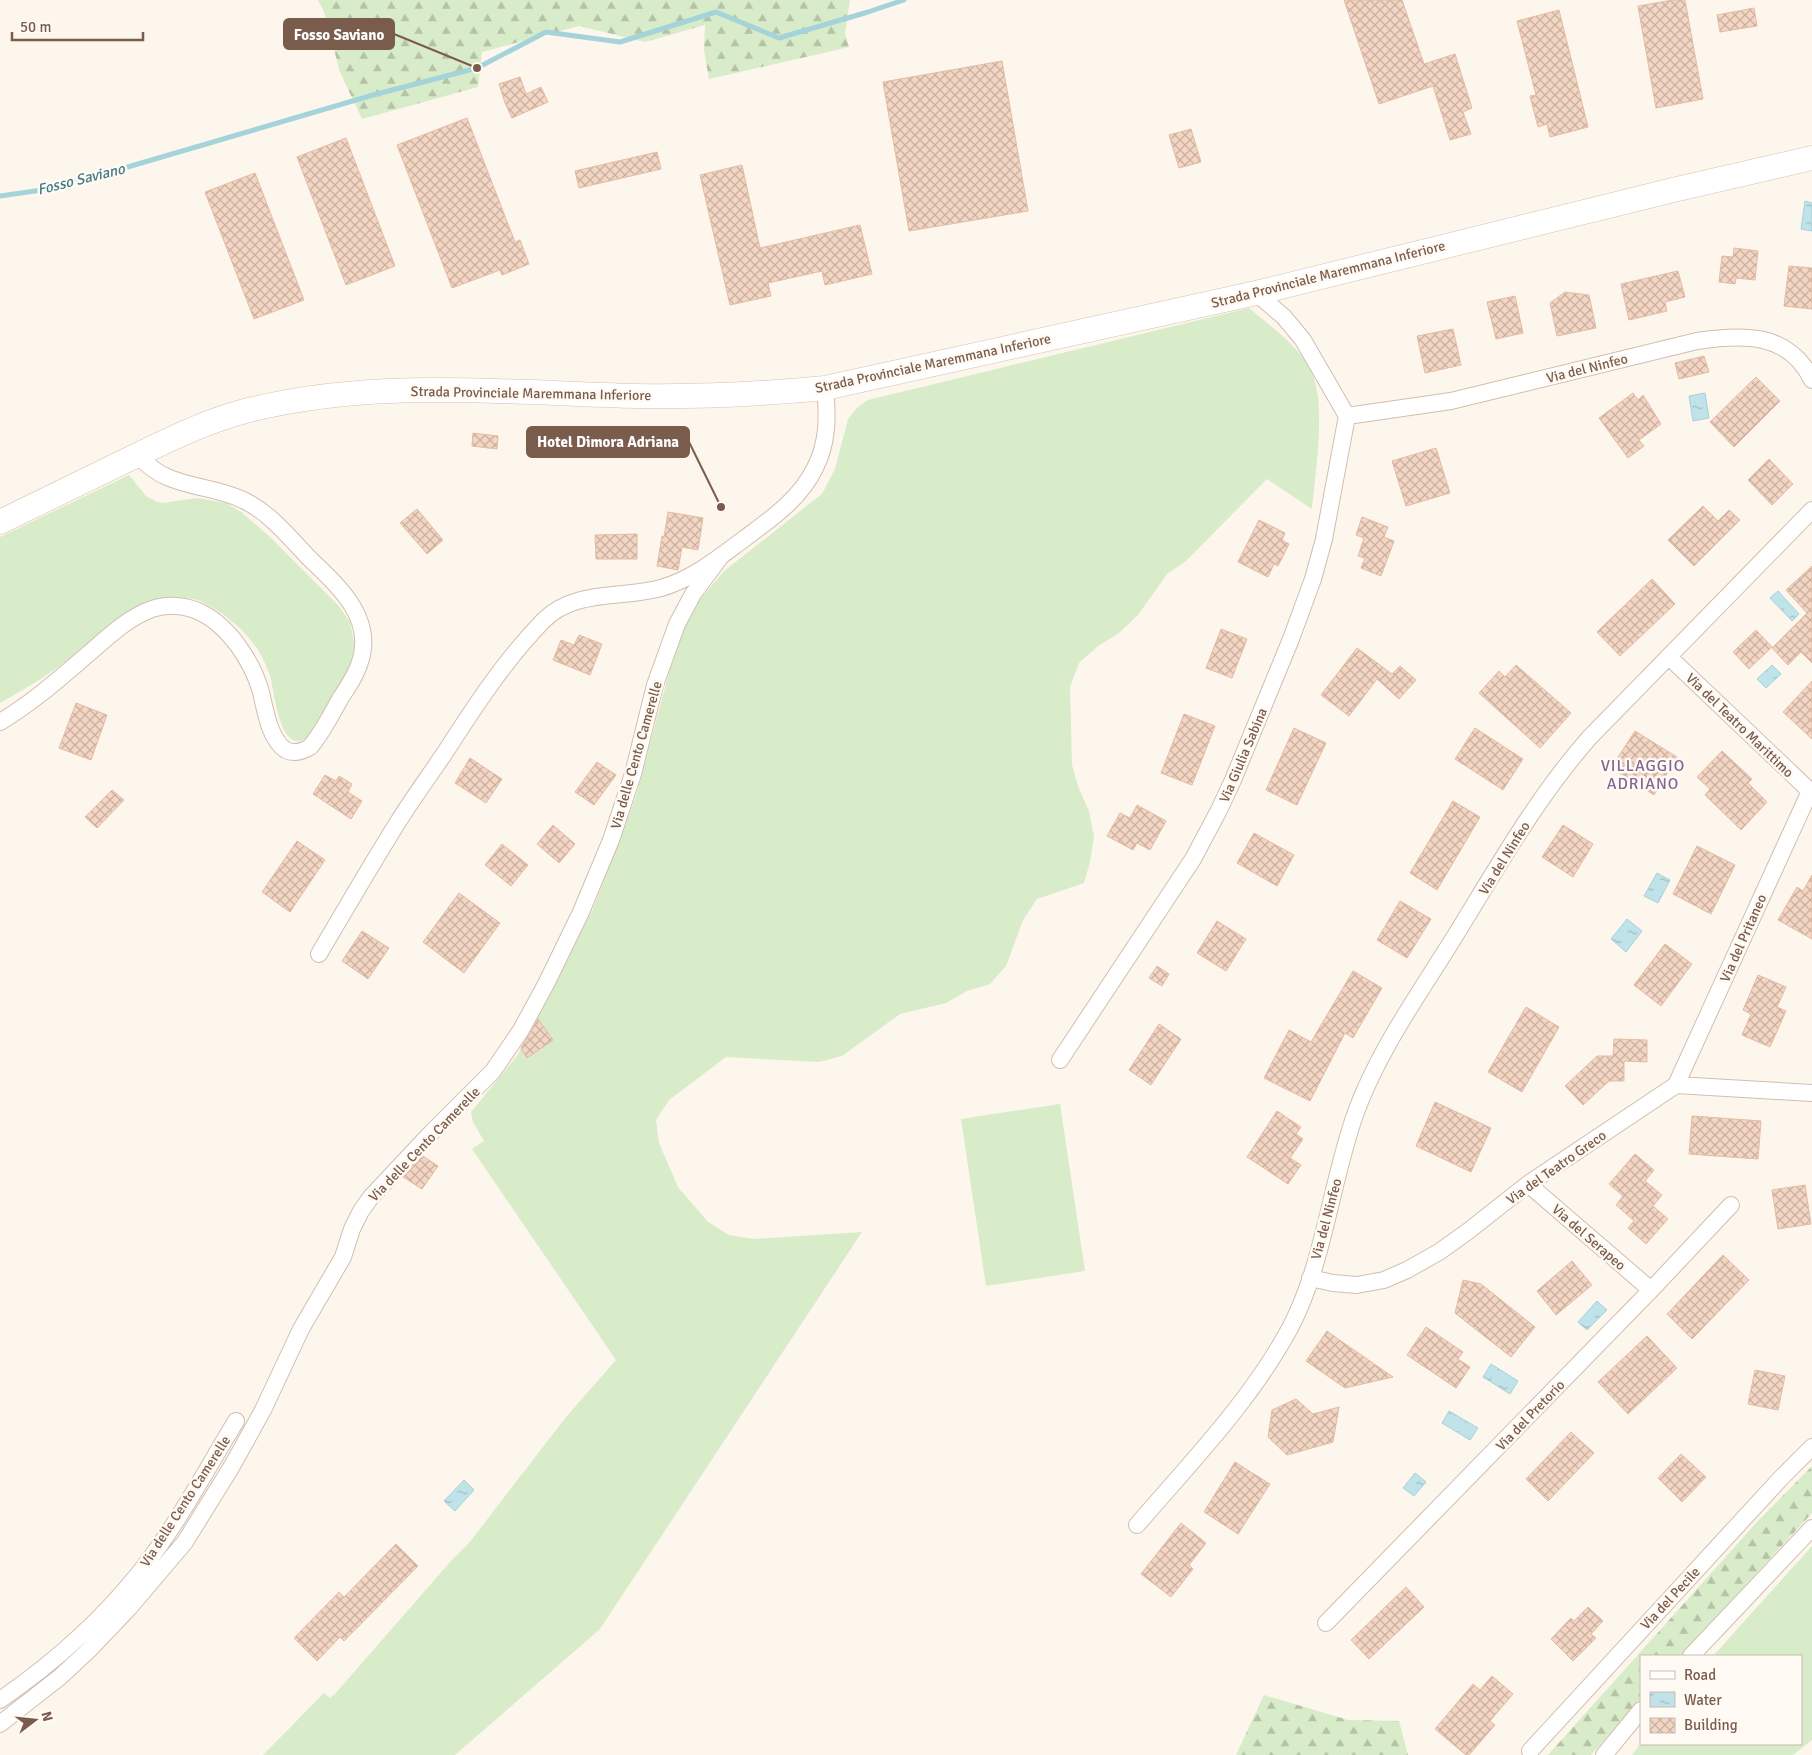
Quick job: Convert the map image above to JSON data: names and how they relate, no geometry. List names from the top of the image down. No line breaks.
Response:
{"streets":{"main road":["Strada Provinciale Maremmana Inferiore"],"street":["Via del Ninfeo","Via del Teatro Marittimo","Via delle Cento Camerelle","Via Giulia Sabina","Via del Pritaneo","Via del Teatro Greco","Via del Serapeo","Via del Pretorio","Via del Pecile"]},"crossings":[["Strada Provinciale Maremmana Inferiore","Via delle Cento Camerelle"],["Via del Ninfeo","Via del Teatro Marittimo"],["Via del Ninfeo","Via Giulia Sabina"],["Via del Ninfeo","Via del Teatro Greco"],["Via del Teatro Marittimo","Via del Pritaneo"],["Via del Pritaneo","Via del Teatro Greco"],["Via del Teatro Greco","Via del Serapeo"],["Via del Serapeo","Via del Pretorio"]],"districts":["VILLAGGIO ADRIANO"],"water":["Fosso Saviano"],"places":["Fosso Saviano","Hotel Dimora Adriana"],"legend":["Road","Water","Building"],"scale_bar":"50 m","north":"right"}
